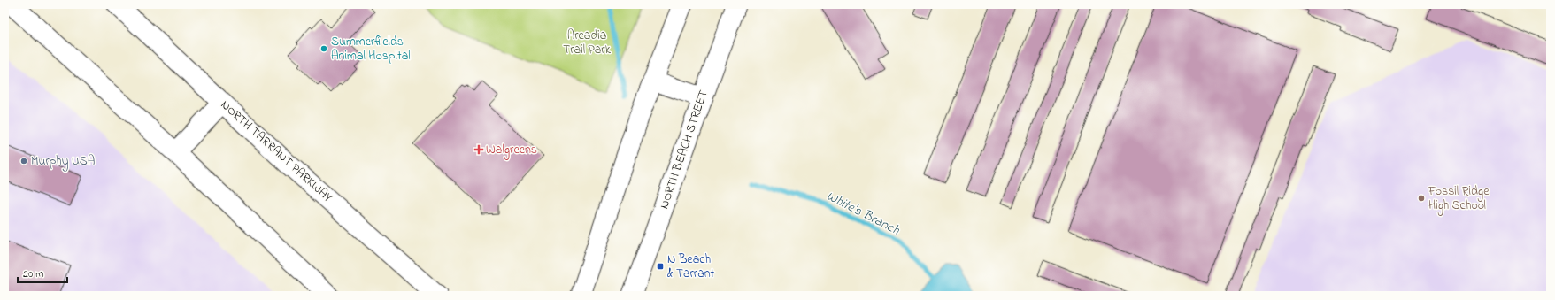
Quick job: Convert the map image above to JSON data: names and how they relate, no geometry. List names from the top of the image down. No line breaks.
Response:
{"streets":{"main road":["NORTH BEACH STREET","NORTH TARRANT PARKWAY"]},"water":["White's Branch"],"parks":["Arcadia Trail Park"],"places":{"other":["Summerfields Animal Hospital","Murphy USA","Fossil Ridge High School"],"health":["Walgreens"],"transit":["N Beach & Tarrant"]},"scale_bar":"20 m"}
